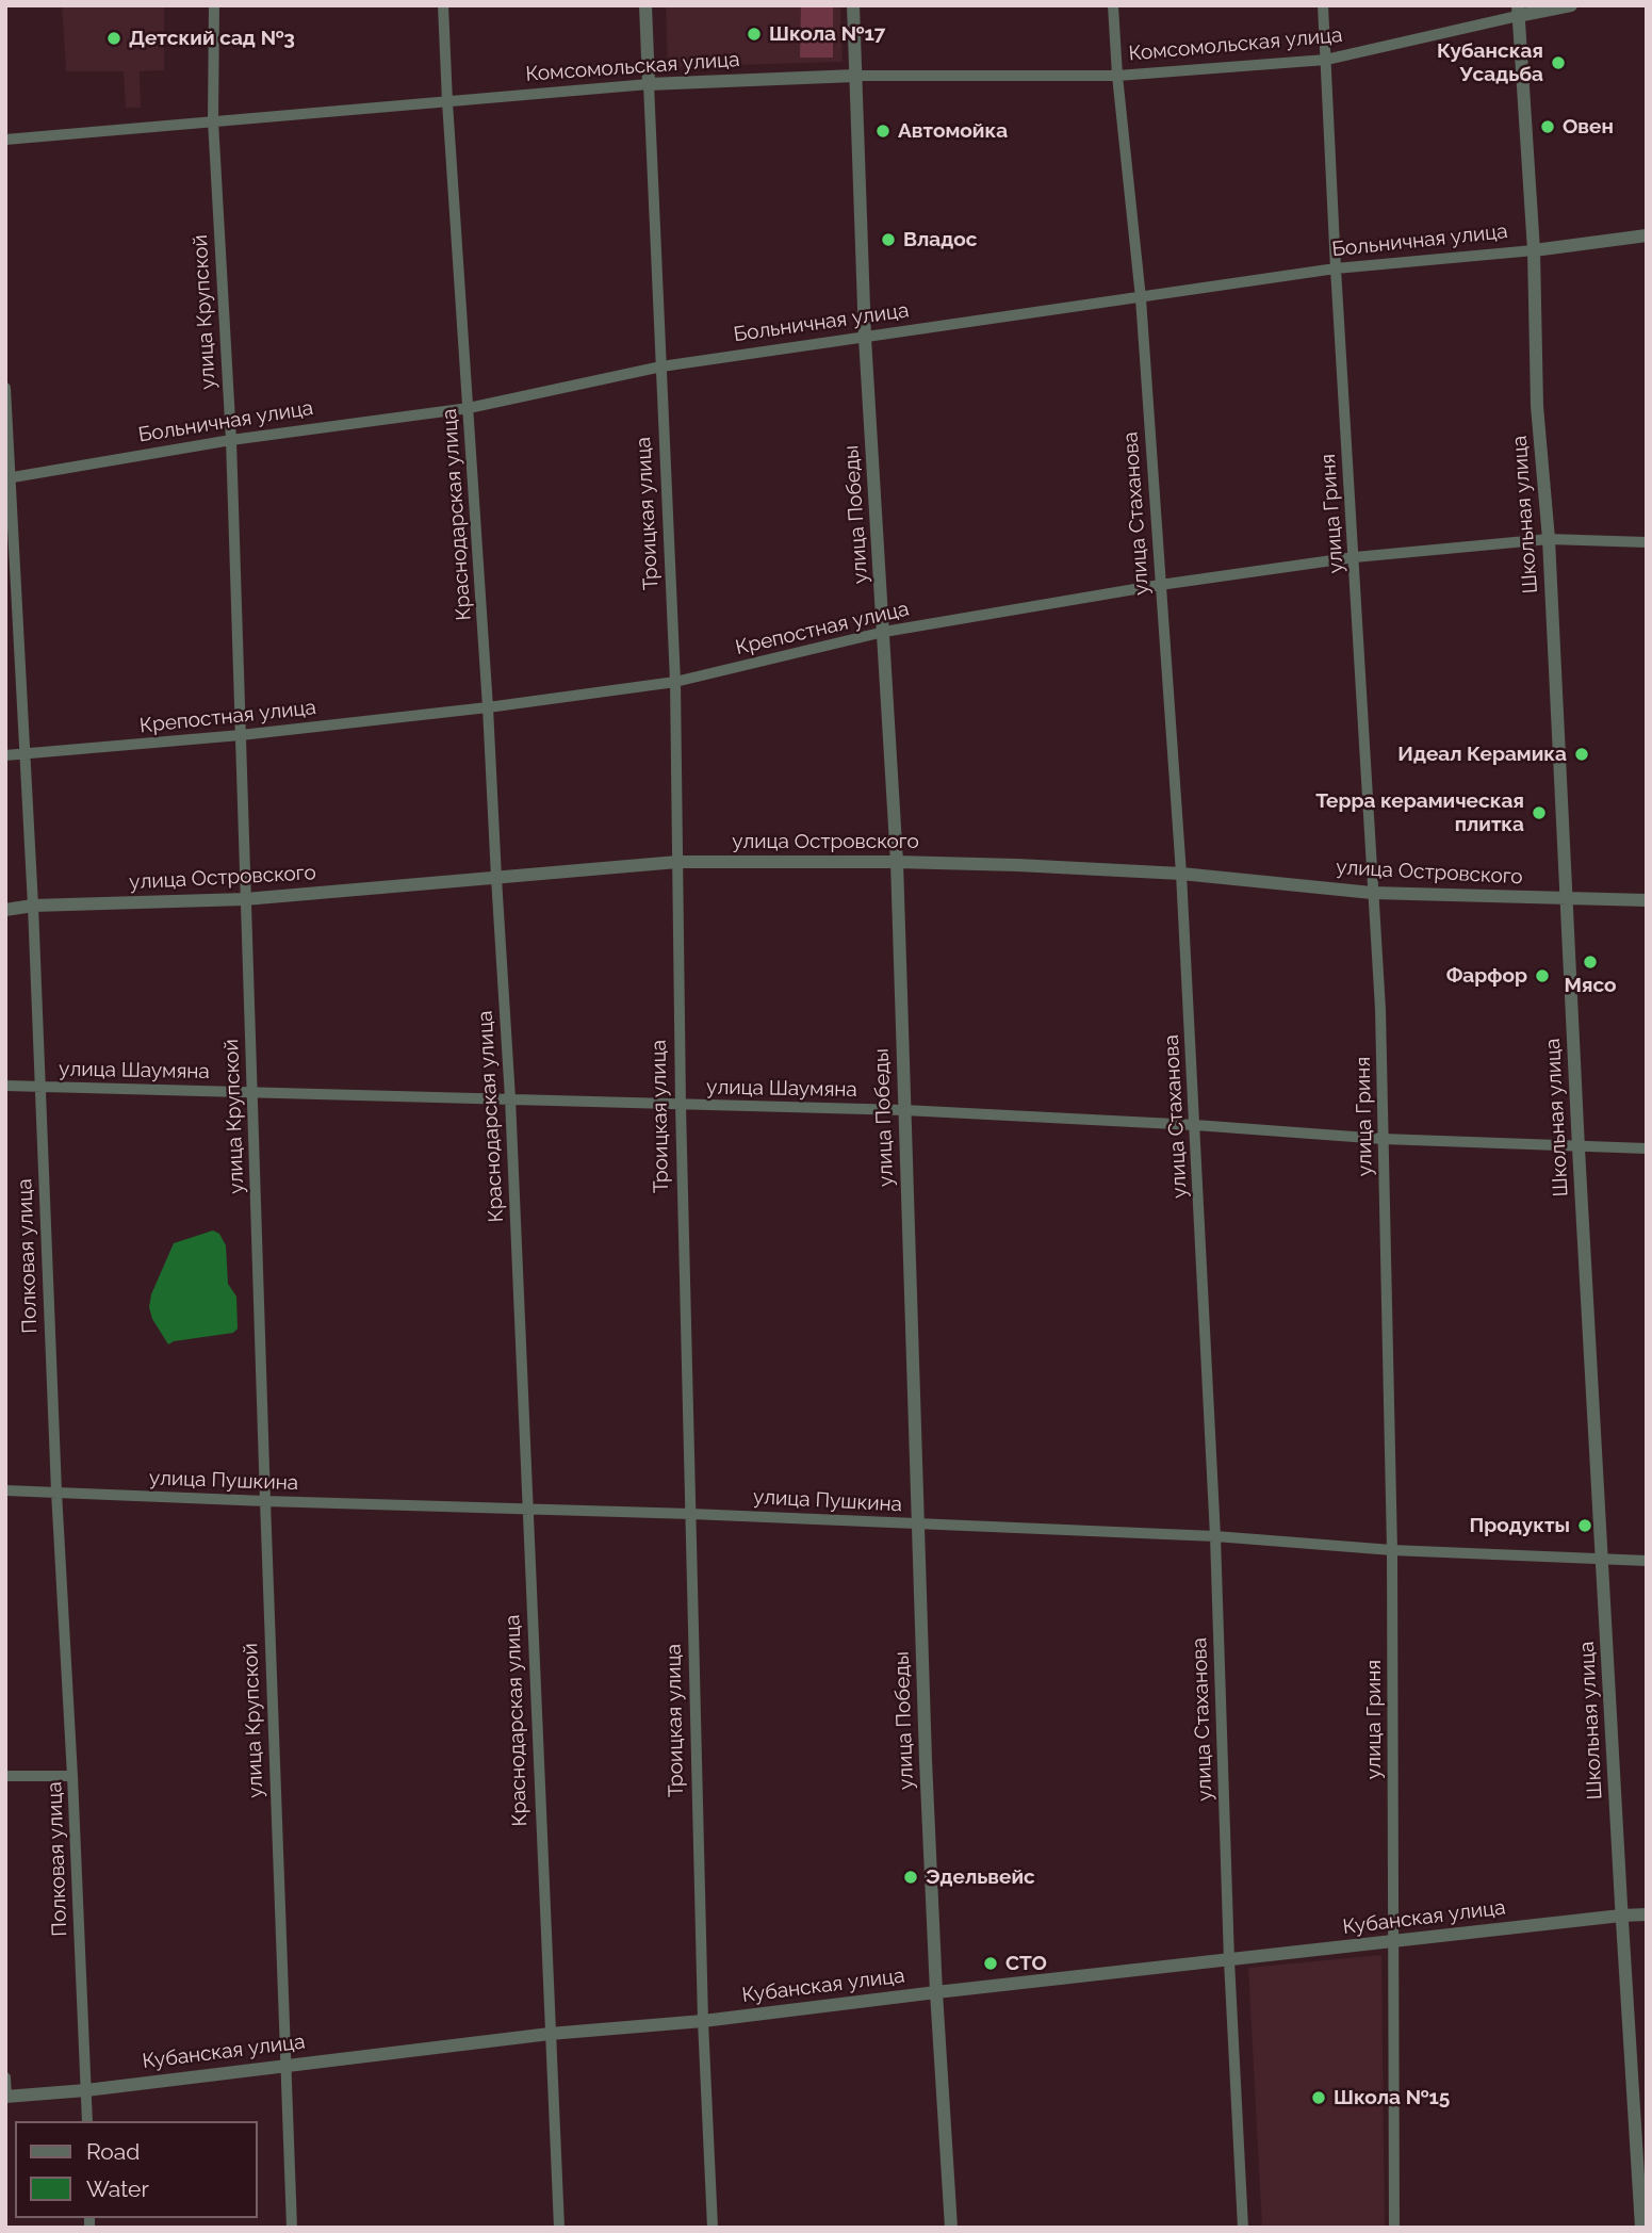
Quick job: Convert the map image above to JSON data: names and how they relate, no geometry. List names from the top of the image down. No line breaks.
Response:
{"streets":{"street":["Комсомольская улица","Больничная улица","улица Крупской","Троицкая улица","улица Стаханова","улица Гриня","Краснодарская улица","улица Победы","Школьная улица","Крепостная улица","улица Островского","улица Шаумяна","Полковая улица","улица Пушкина","Кубанская улица"]},"crossings":[["Комсомольская улица","улица Крупской"],["Комсомольская улица","Троицкая улица"],["Комсомольская улица","улица Стаханова"],["Комсомольская улица","улица Гриня"],["Комсомольская улица","Краснодарская улица"],["Комсомольская улица","улица Победы"],["Комсомольская улица","Школьная улица"],["Больничная улица","улица Крупской"],["Больничная улица","Троицкая улица"],["Больничная улица","улица Стаханова"],["Больничная улица","улица Гриня"],["Больничная улица","Краснодарская улица"],["Больничная улица","улица Победы"],["Больничная улица","Школьная улица"],["Больничная улица","Полковая улица"],["улица Крупской","Крепостная улица"],["улица Крупской","улица Островского"],["улица Крупской","улица Шаумяна"],["улица Крупской","улица Пушкина"],["улица Крупской","Кубанская улица"],["Троицкая улица","Крепостная улица"],["Троицкая улица","улица Островского"],["Троицкая улица","улица Шаумяна"],["Троицкая улица","улица Пушкина"],["Троицкая улица","Кубанская улица"],["улица Стаханова","Крепостная улица"],["улица Стаханова","улица Островского"],["улица Стаханова","улица Шаумяна"],["улица Стаханова","улица Пушкина"],["улица Стаханова","Кубанская улица"],["улица Гриня","Крепостная улица"],["улица Гриня","улица Островского"],["улица Гриня","улица Шаумяна"],["улица Гриня","улица Пушкина"],["улица Гриня","Кубанская улица"],["Краснодарская улица","Крепостная улица"],["Краснодарская улица","улица Островского"],["Краснодарская улица","улица Шаумяна"],["Краснодарская улица","улица Пушкина"],["Краснодарская улица","Кубанская улица"],["улица Победы","Крепостная улица"],["улица Победы","улица Островского"],["улица Победы","улица Шаумяна"],["улица Победы","улица Пушкина"],["улица Победы","Кубанская улица"],["Школьная улица","Крепостная улица"],["Школьная улица","улица Островского"],["Школьная улица","улица Шаумяна"],["Школьная улица","улица Пушкина"],["Школьная улица","Кубанская улица"],["Крепостная улица","Полковая улица"],["улица Островского","Полковая улица"],["улица Шаумяна","Полковая улица"],["Полковая улица","улица Пушкина"],["Полковая улица","Кубанская улица"]],"places":["Школа №17","Детский сад №3","Кубанская Усадьба","Овен","Автомойка","Владос","Идеал Керамика","Терра керамическая плитка","Мясо","Фарфор","Продукты","Эдельвейс","СТО","Школа №15"],"legend":["Road","Water"]}
